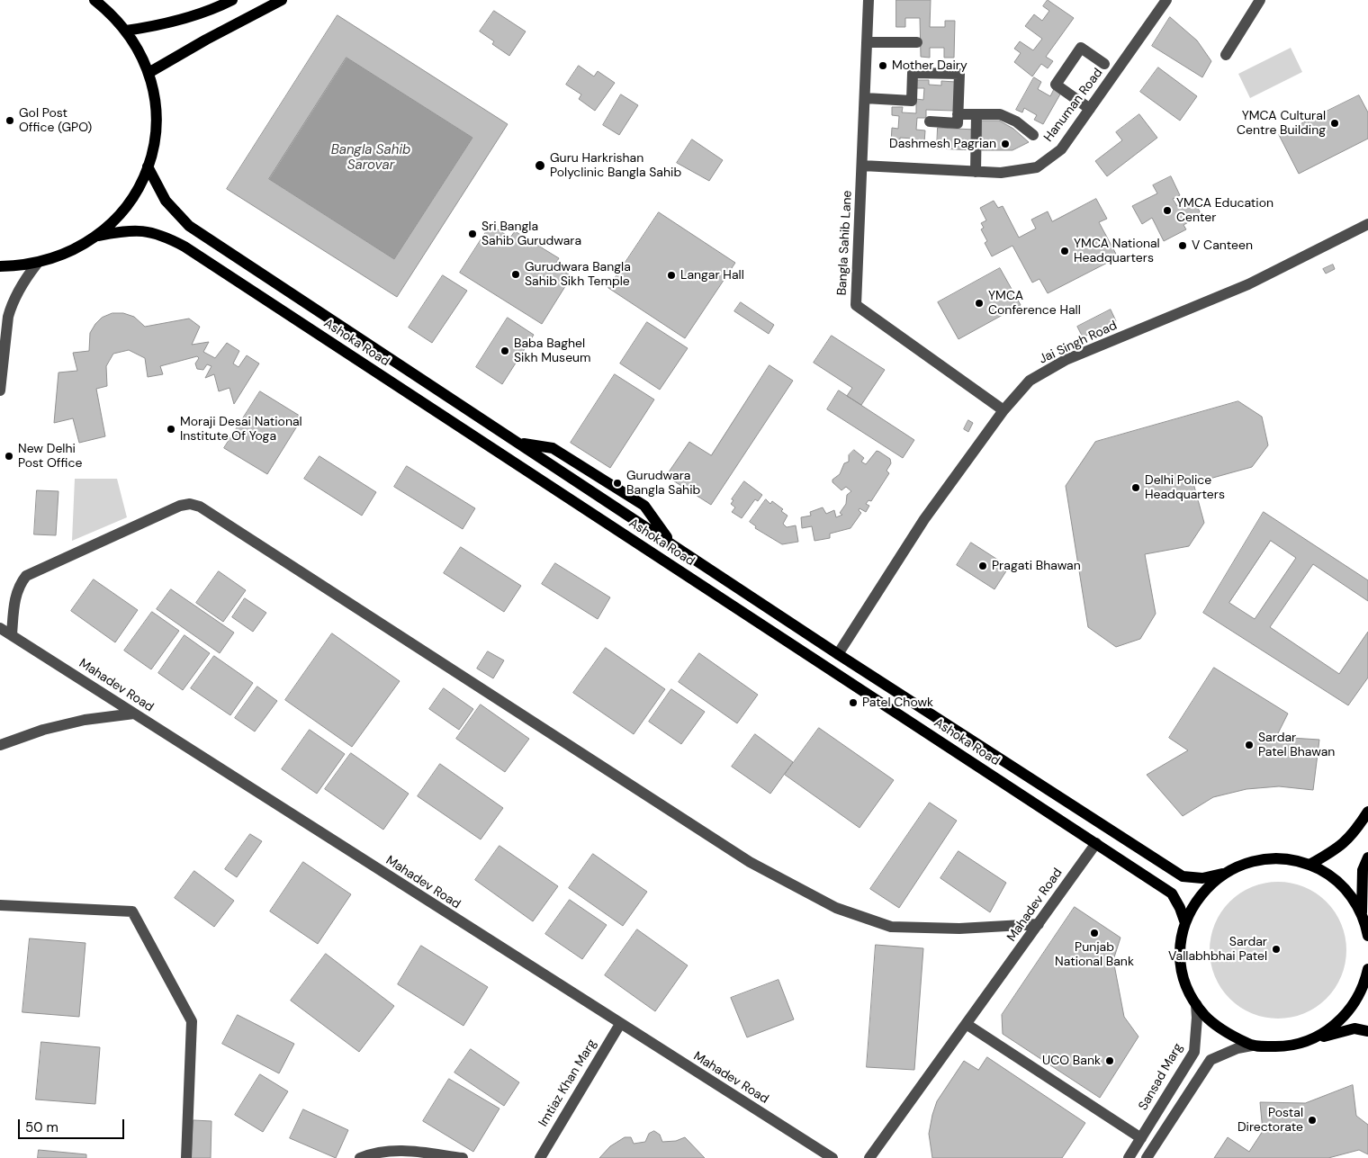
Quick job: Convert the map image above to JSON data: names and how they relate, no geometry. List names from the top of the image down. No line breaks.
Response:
{"streets":{"main road":["Ashoka Road"],"street":["Hanuman Road","Bangla Sahib Lane","Jai Singh Road","Mahadev Road","Sansad Marg","Imtiaz Khan Marg"]},"crossings":[["Hanuman Road","Bangla Sahib Lane"],["Bangla Sahib Lane","Jai Singh Road"],["Ashoka Road","Jai Singh Road"],["Ashoka Road","Mahadev Road"],["Mahadev Road","Imtiaz Khan Marg"]],"water":["Bangla Sahib Sarovar"],"places":["Mother Dairy","Gol Post Office (GPO)","YMCA Cultural Centre Building","Dashmesh Pagrian","Guru Harkrishan Polyclinic Bangla Sahib","YMCA Education Center","Sri Bangla Sahib Gurudwara","V Canteen","YMCA National Headquarters","Gurudwara Bangla Sahib Sikh Temple","Langar Hall","YMCA Conference Hall","Baba Baghel Sikh Museum","Moraji Desai National Institute Of Yoga","New Delhi Post Office","Gurudwara Bangla Sahib","Delhi Police Headquarters","Pragati Bhawan","Patel Chowk","Sardar Patel Bhawan","Punjab National Bank","Sardar Vallabhbhai Patel","UCO Bank","Postal Directorate"],"scale_bar":"50 m"}
